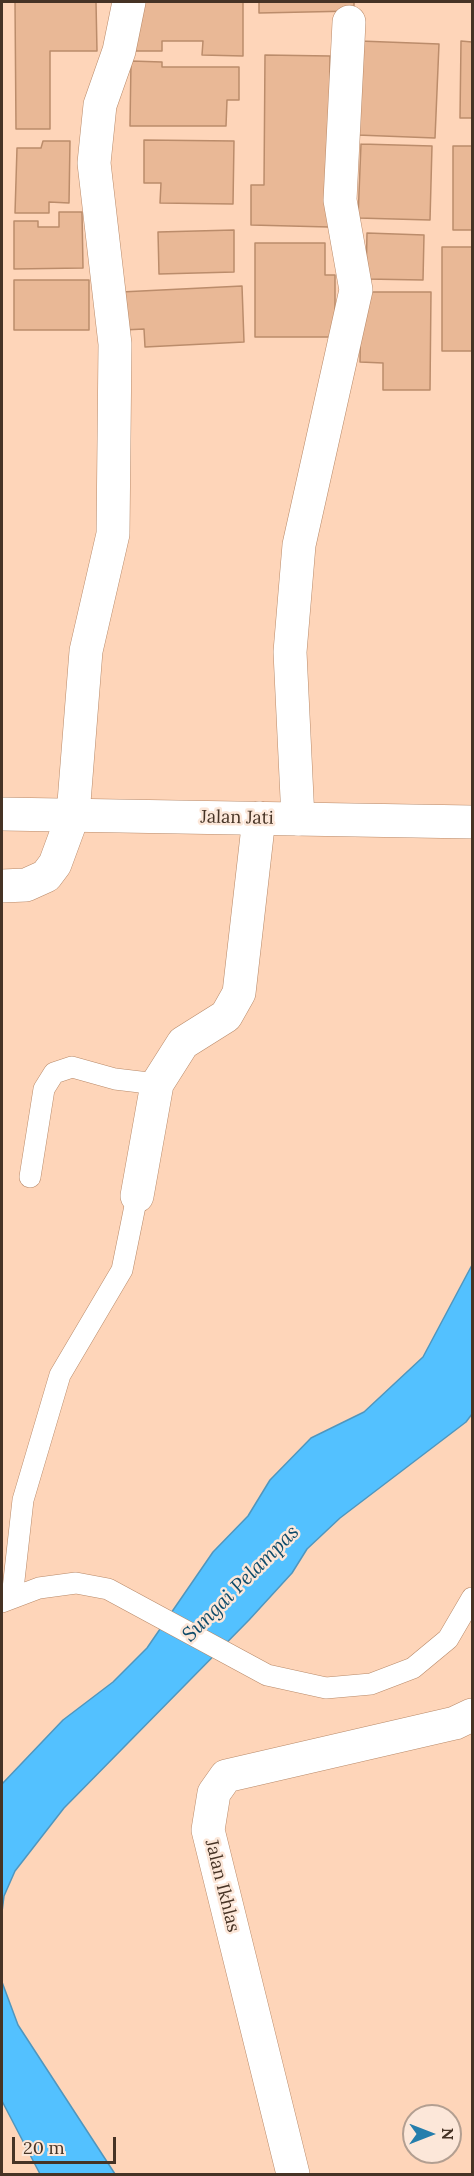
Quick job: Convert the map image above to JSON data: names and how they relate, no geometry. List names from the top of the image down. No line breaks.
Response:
{"streets":{"street":["Jalan Jati","Jalan Ikhlas"]},"water":["Sungai Pelampas"],"scale_bar":"20 m","north":"right"}
